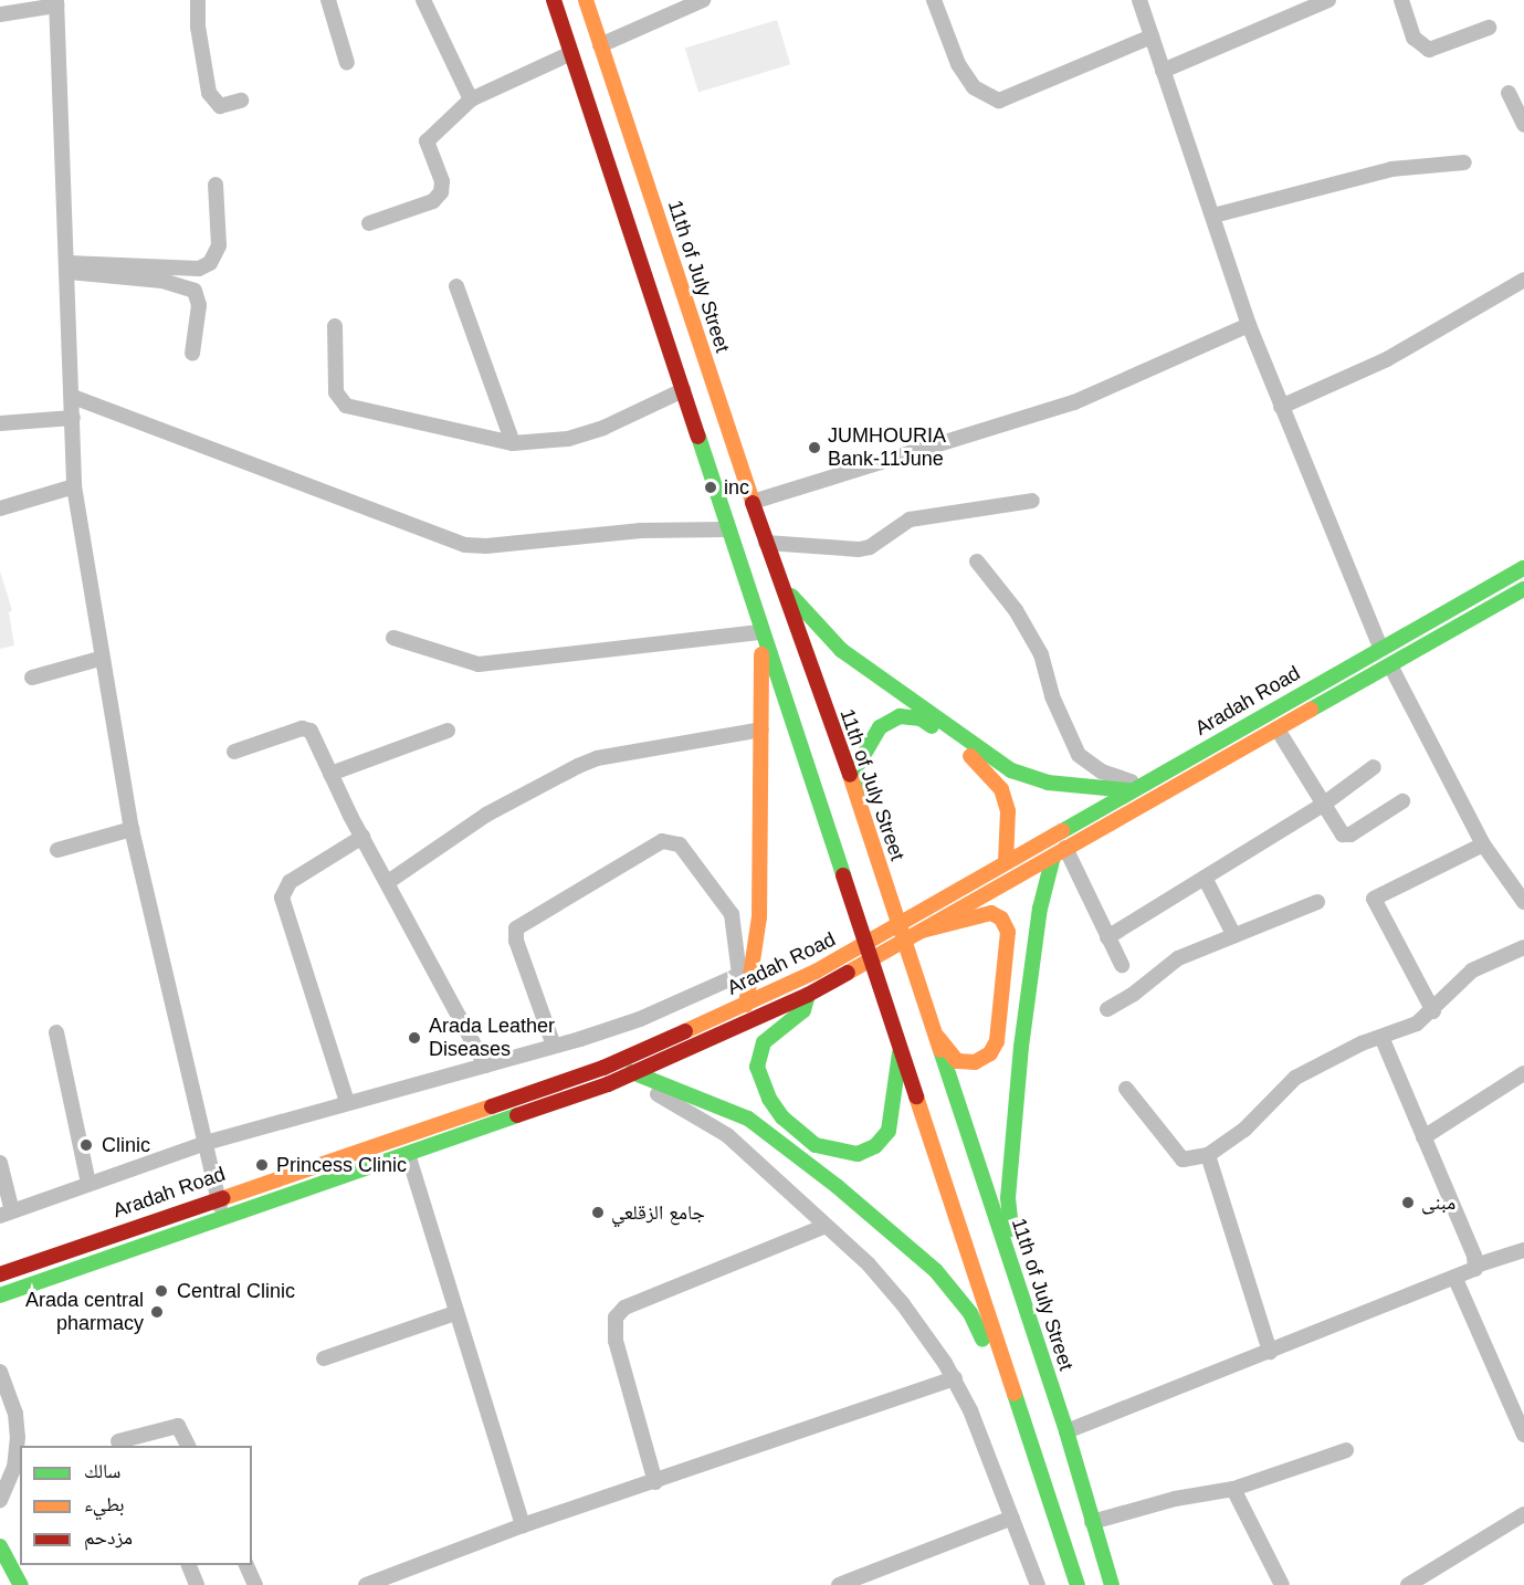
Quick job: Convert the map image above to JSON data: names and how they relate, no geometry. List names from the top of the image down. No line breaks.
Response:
{"streets":{"main road":["11th of July Street","Aradah Road"]},"places":["JUMHOURIA Bank-11June","inc","Arada Leather Diseases","Clinic","Princess Clinic","مبنى","جامع الزقلعي","Central Clinic","Arada central pharmacy"],"legend":["سالك","بطيء","مزدحم"]}
